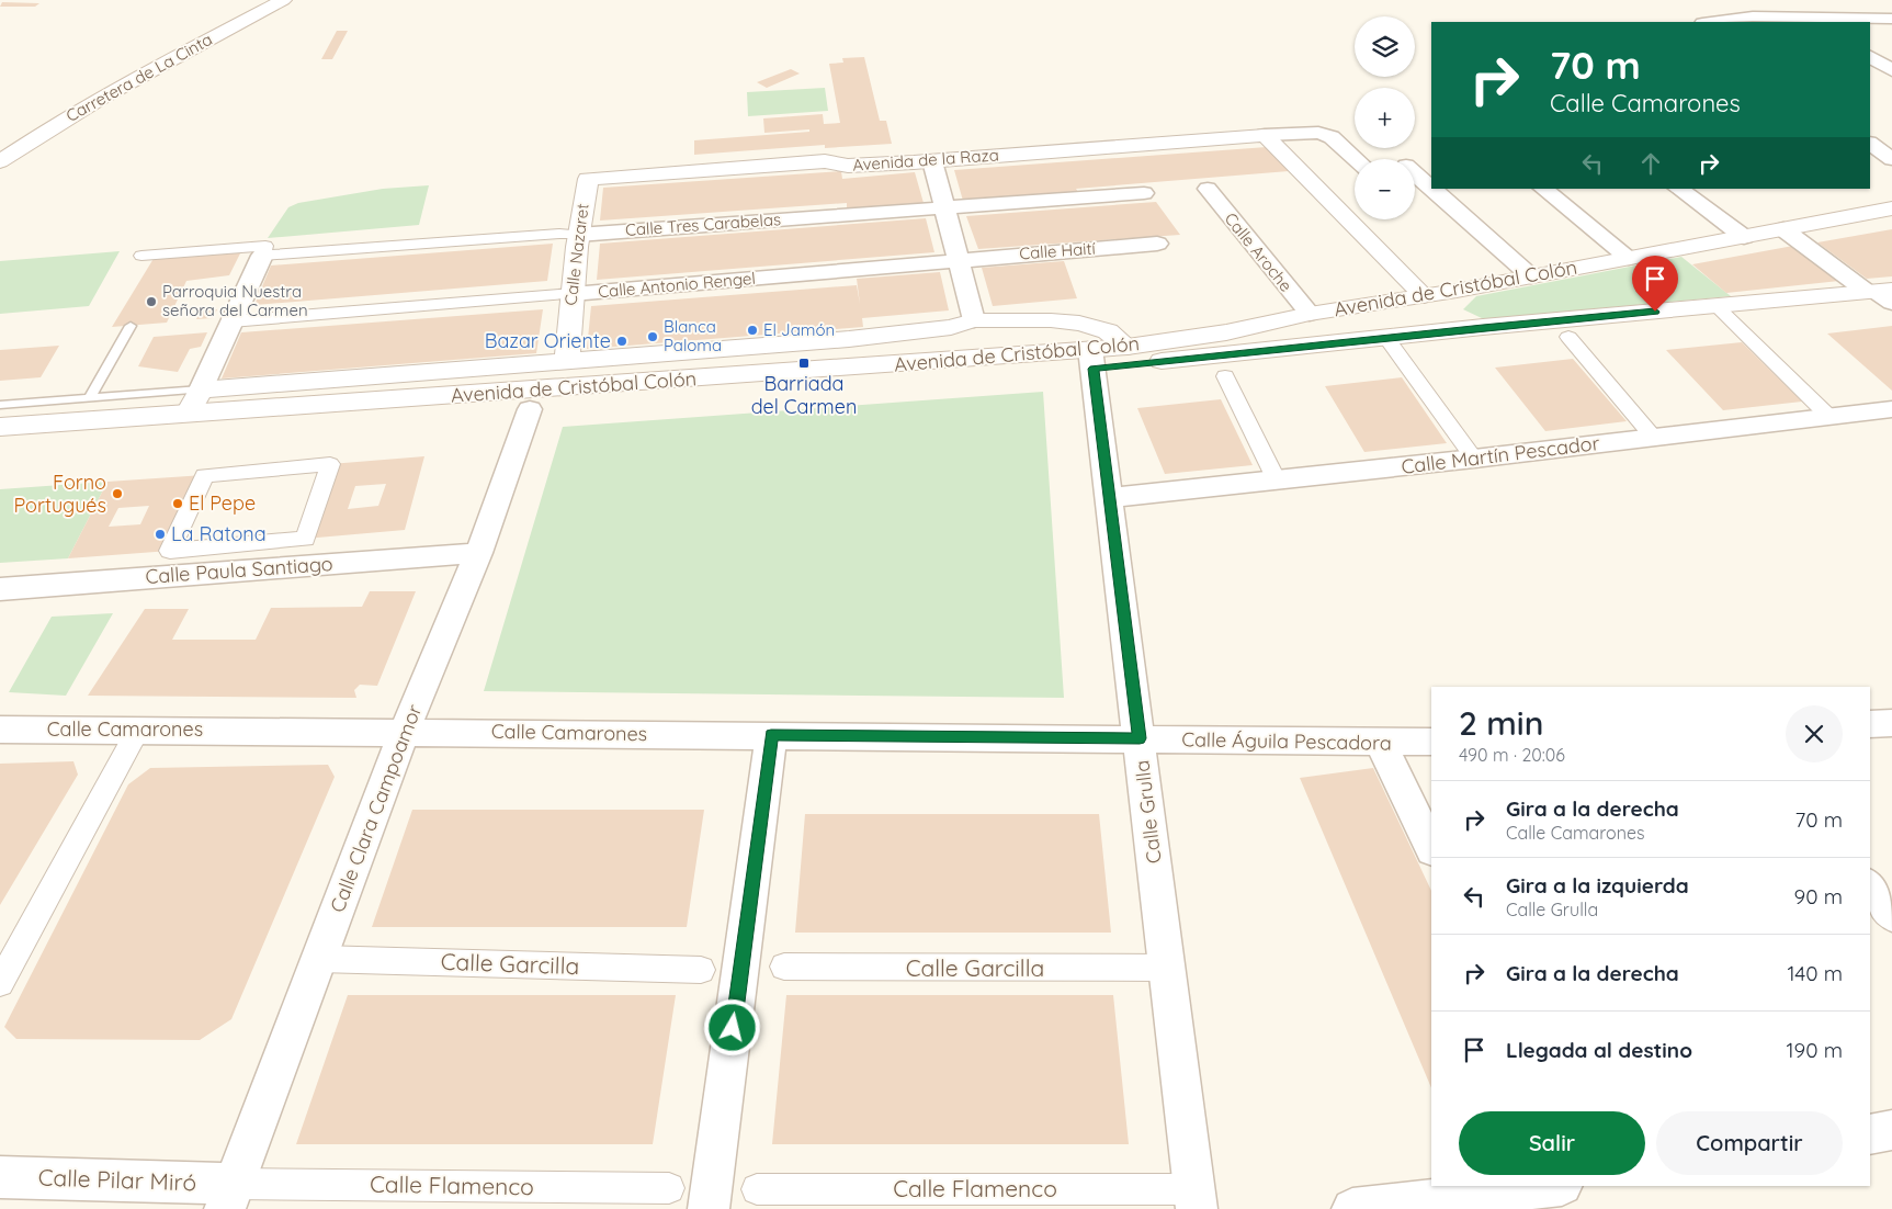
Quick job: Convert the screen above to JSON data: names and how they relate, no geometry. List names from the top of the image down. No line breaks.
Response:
{"streets":{"main road":["Carretera de La Cinta","Avenida de la Raza","Calle Nazaret","Avenida de Cristóbal Colón"],"street":["Calle Tres Carabelas","Calle Haití","Calle Aroche","Calle Antonio Rengel","Calle Martín Pescador","Calle Paula Santiago","Calle Camarones","Calle Águila Pescadora","Calle Clara Campoamor","Calle Grulla","Calle Garcilla","Calle Pilar Miró","Calle Flamenco"]},"crossings":[["Avenida de la Raza","Calle Nazaret"],["Calle Tres Carabelas","Calle Nazaret"],["Calle Haití","Calle Antonio Rengel"],["Calle Aroche","Avenida de Cristóbal Colón"],["Calle Nazaret","Calle Antonio Rengel"],["Avenida de Cristóbal Colón","Calle Clara Campoamor"],["Avenida de Cristóbal Colón","Calle Grulla"],["Calle Martín Pescador","Calle Grulla"],["Calle Paula Santiago","Calle Clara Campoamor"],["Calle Camarones","Calle Águila Pescadora"],["Calle Camarones","Calle Clara Campoamor"],["Calle Camarones","Calle Grulla"],["Calle Águila Pescadora","Calle Grulla"],["Calle Clara Campoamor","Calle Garcilla"],["Calle Clara Campoamor","Calle Pilar Miró"],["Calle Clara Campoamor","Calle Flamenco"],["Calle Grulla","Calle Garcilla"],["Calle Grulla","Calle Flamenco"],["Calle Pilar Miró","Calle Flamenco"]],"places":{"other":["Parroquia Nuestra señora del Carmen","El Jamón","Blanca Paloma","Bazar Oriente","Forno Portugués","El Pepe","La Ratona"],"transit":["Barriada del Carmen"]},"page":{"map_buttons":["+","−"],"turn":["70 m","Calle Camarones"],"heading":["2 min","490 m · 20:06"],"list":[{"name":"Gira a la derecha","note":"Calle Camarones","value":"70 m"},{"name":"Gira a la izquierda","note":"Calle Grulla","value":"90 m"},{"name":"Gira a la derecha","value":"140 m"},{"name":"Llegada al destino","value":"190 m"}],"buttons":["Salir","Compartir"]}}
